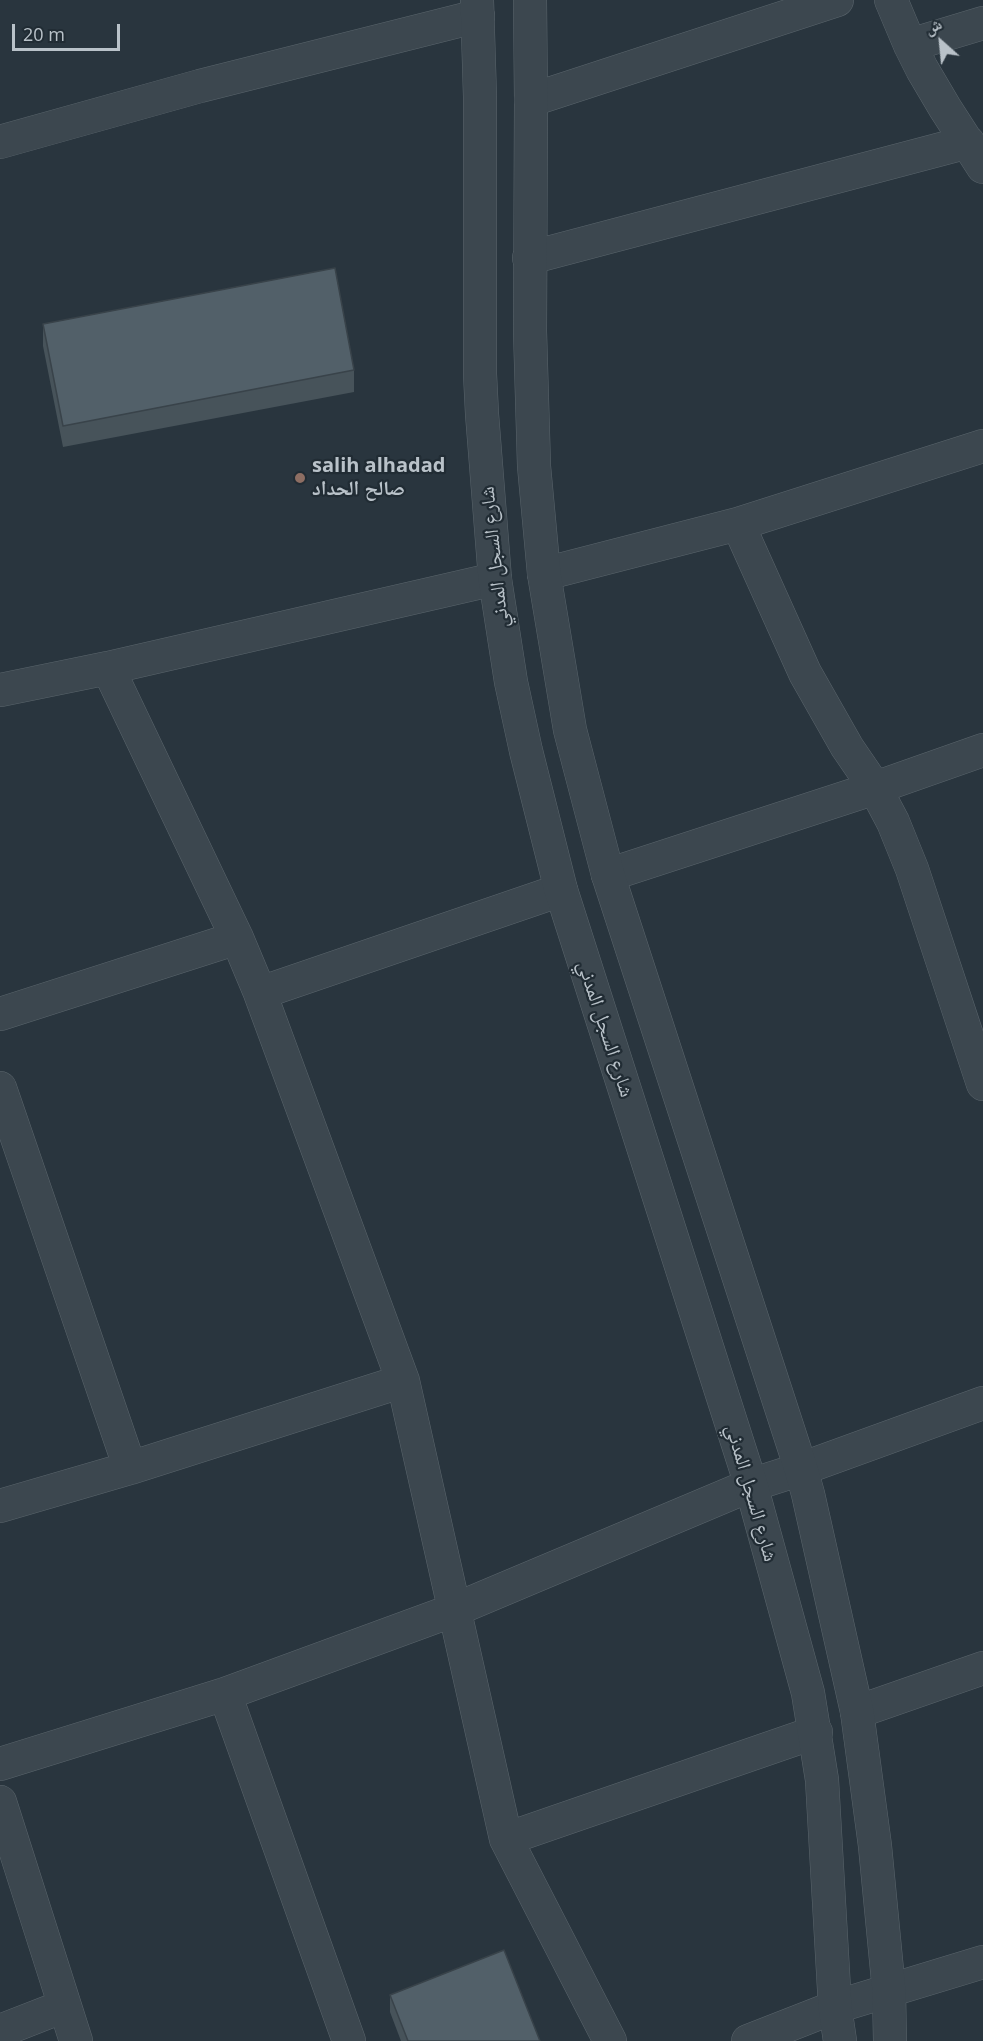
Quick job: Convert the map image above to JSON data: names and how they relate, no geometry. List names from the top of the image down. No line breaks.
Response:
{"streets":{"street":["شارع السجل المدني"]},"places":["salih alhadad صالح الحداد"],"scale_bar":"20 m","north":"top left"}
